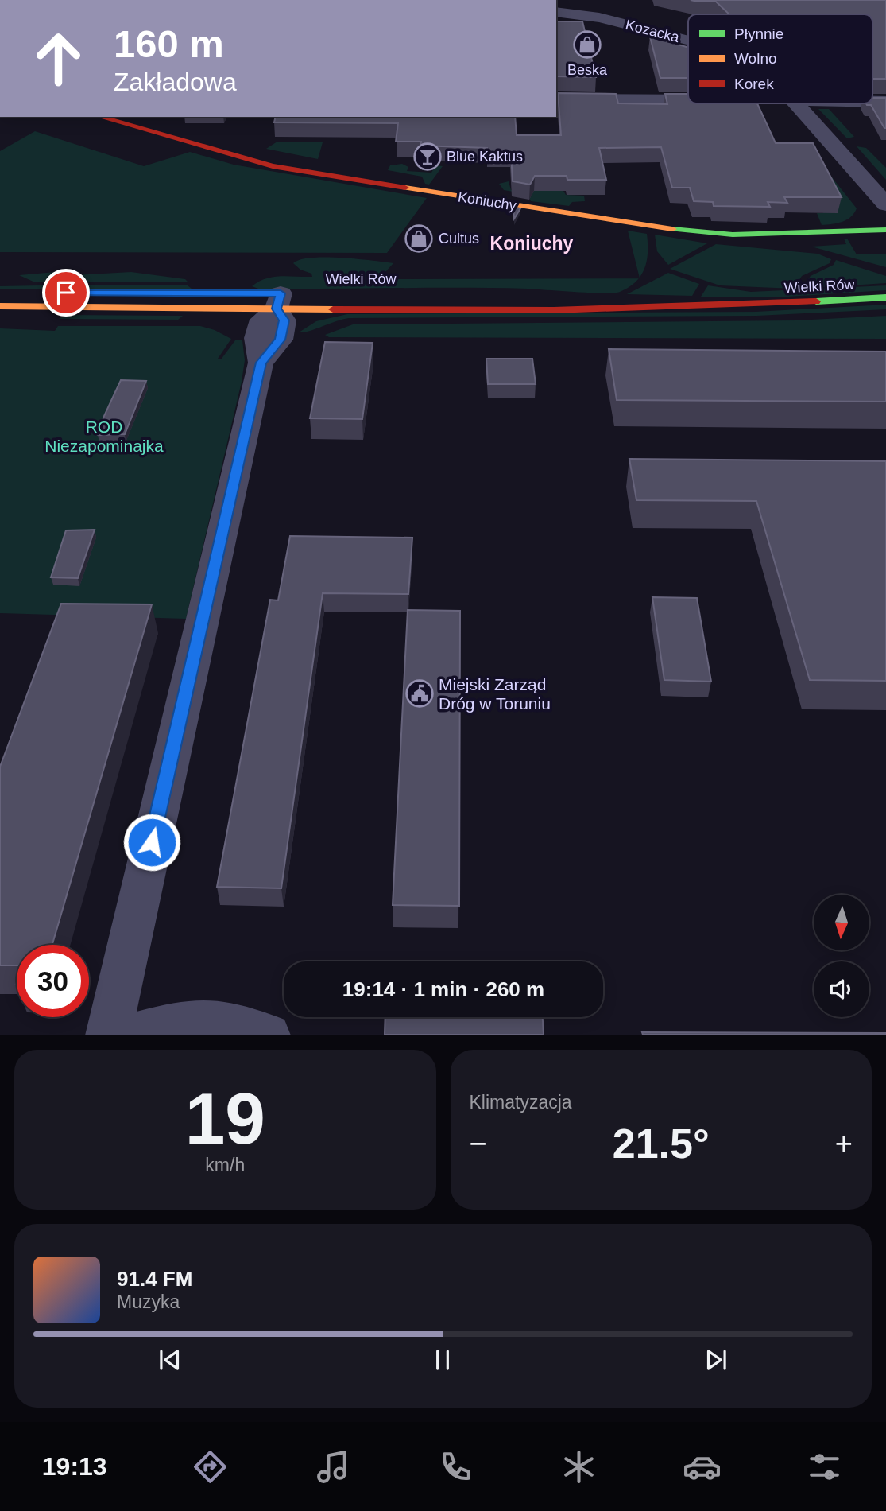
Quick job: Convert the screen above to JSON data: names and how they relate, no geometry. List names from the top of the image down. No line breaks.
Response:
{"streets":{"street":["Kozacka","Koniuchy","Wielki Rów"]},"districts":["Koniuchy"],"parks":["ROD Niezapominajka"],"places":{"shop":["Beska","Cultus"],"bar":["Blue Kaktus"],"public building":["Miejski Zarząd Dróg w Toruniu"]},"legend":["Płynnie","Wolno","Korek"],"north":"bottom","page":{"turn":["160 m","Zakładowa"],"limit":"30","trip":"19:14 · 1 min · 260 m","tile":[["19","km/h"],"Klimatyzacja"],"heat":["−","21.5°","+"],"song":["91.4 FM","Muzyka"],"tabs":"19:13"}}
